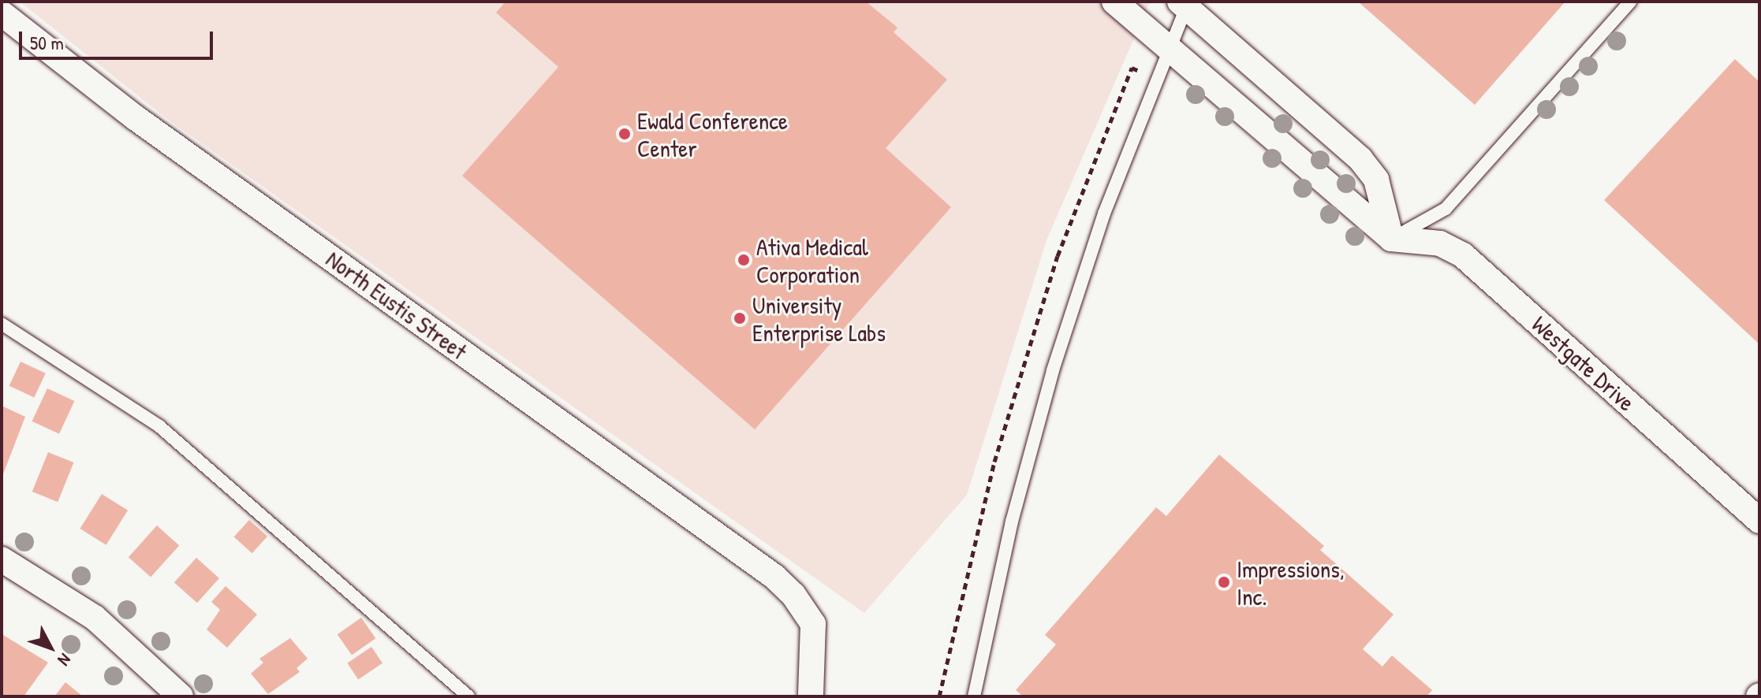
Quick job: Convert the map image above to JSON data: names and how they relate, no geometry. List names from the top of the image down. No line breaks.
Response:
{"streets":{"street":["North Eustis Street","Westgate Drive"]},"places":["Ewald Conference Center","Ativa Medical Corporation","University Enterprise Labs","Impressions, Inc."],"scale_bar":"50 m","north":"bottom right"}
